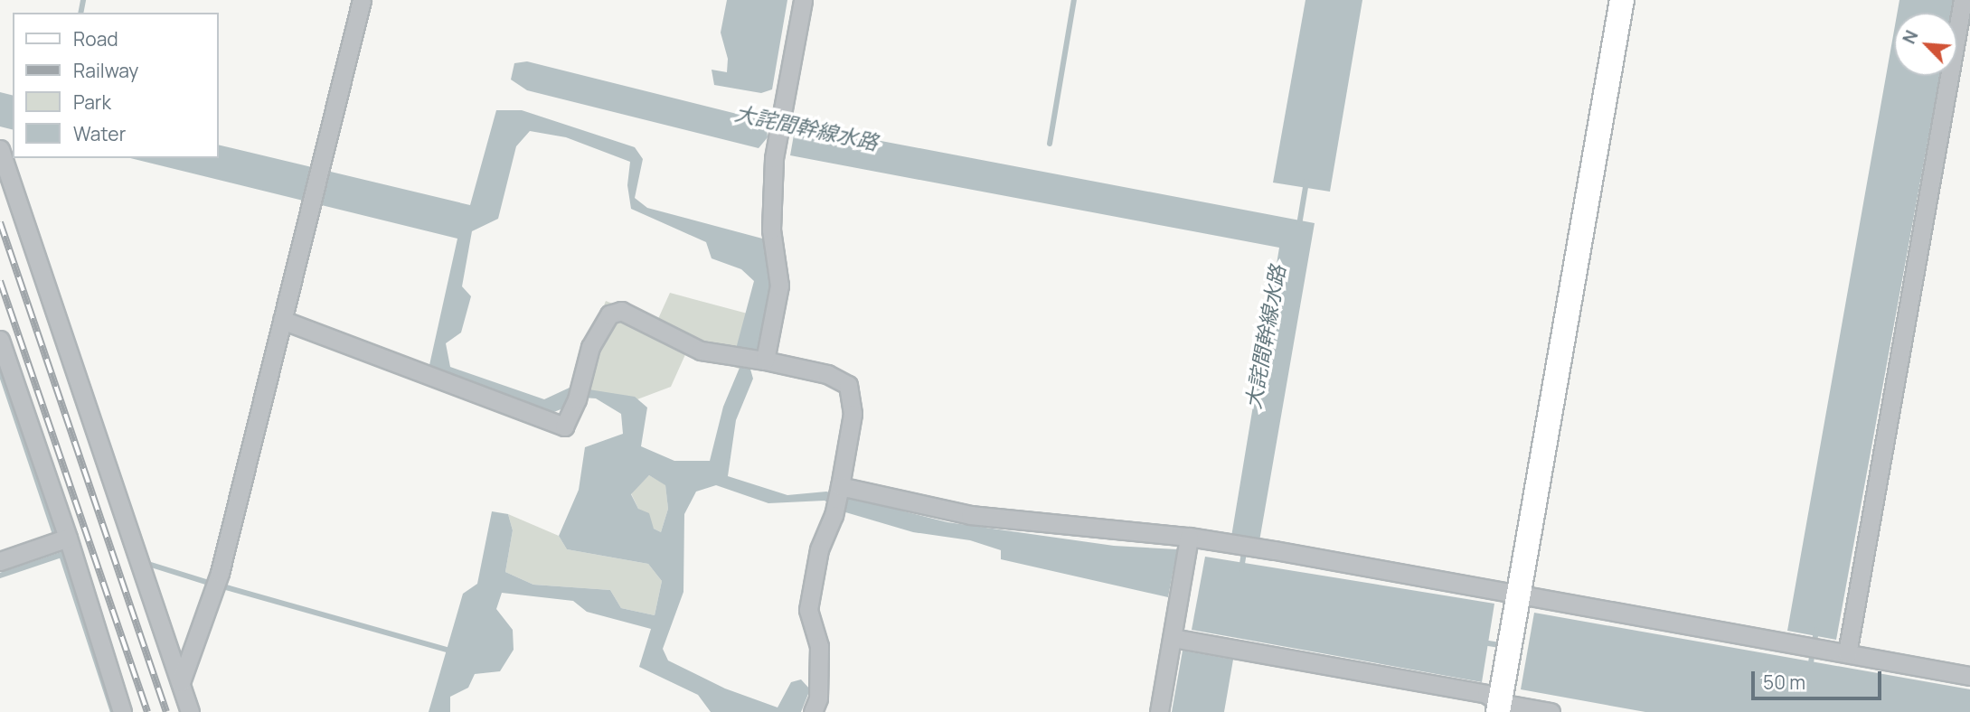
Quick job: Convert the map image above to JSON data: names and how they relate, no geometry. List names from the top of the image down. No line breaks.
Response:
{"water":["大詫間幹線水路"],"legend":["Road","Railway","Park","Water"],"scale_bar":"50 m","north":"top left"}
